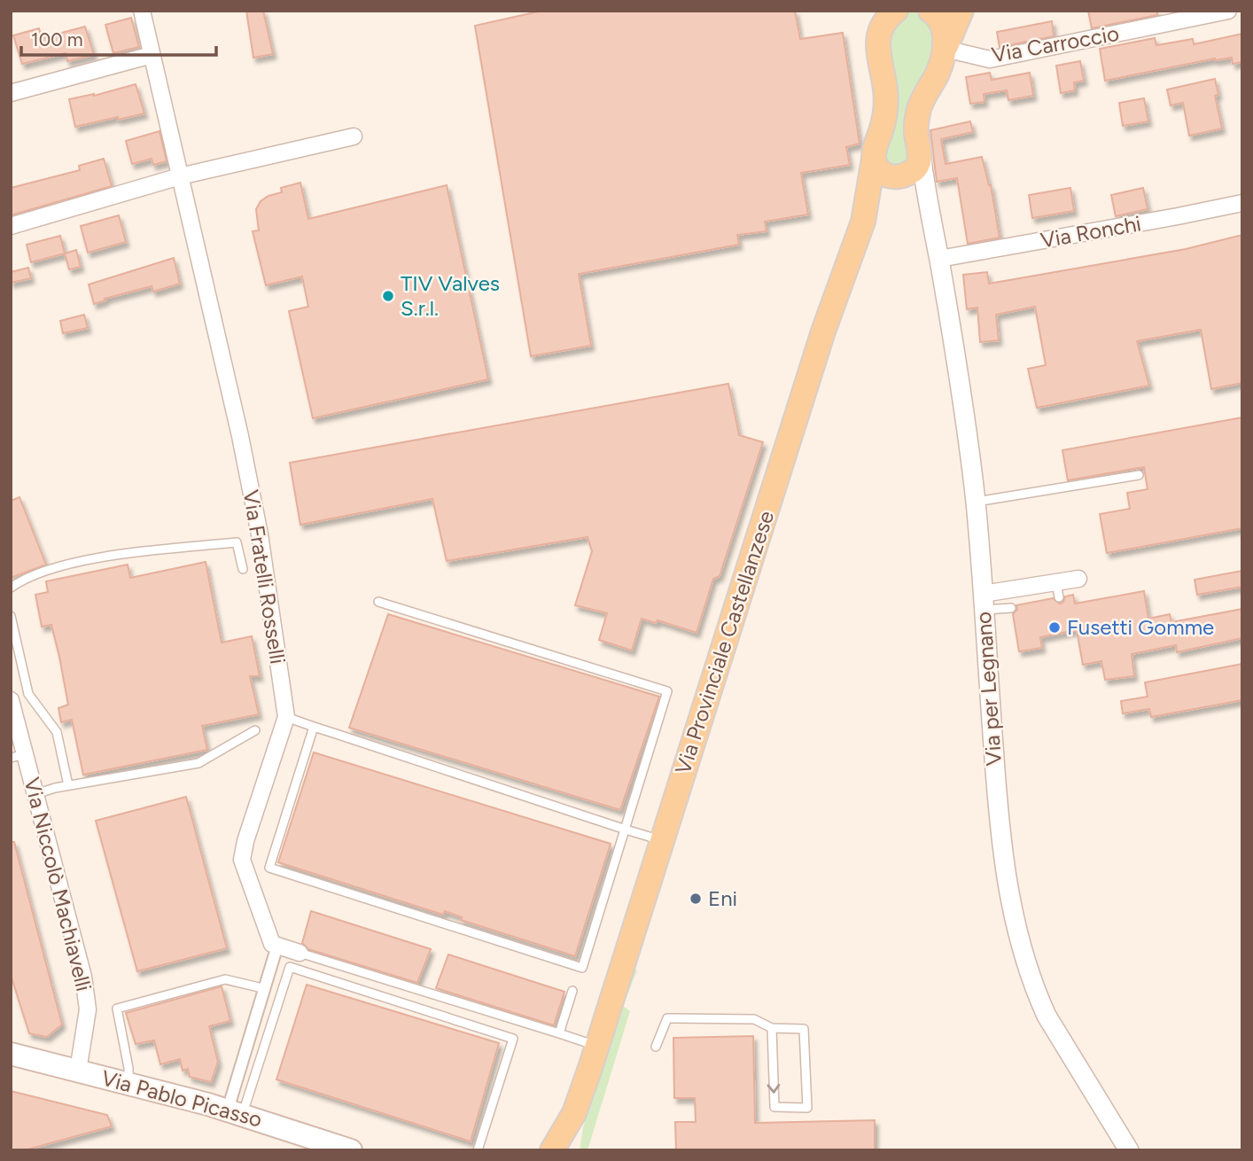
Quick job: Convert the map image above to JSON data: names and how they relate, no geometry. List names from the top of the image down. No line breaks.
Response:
{"streets":{"main road":["Via Provinciale Castellanzese","Via Pablo Picasso"],"street":["Via Carroccio","Via Ronchi","Via Fratelli Rosselli","Via per Legnano","Via Niccolò Machiavelli"]},"crossings":[["Via Ronchi","Via per Legnano"],["Via Provinciale Castellanzese","Via per Legnano"],["Via Niccolò Machiavelli","Via Pablo Picasso"]],"places":["TIV Valves S.r.l.","Fusetti Gomme","Eni"],"scale_bar":"100 m"}
